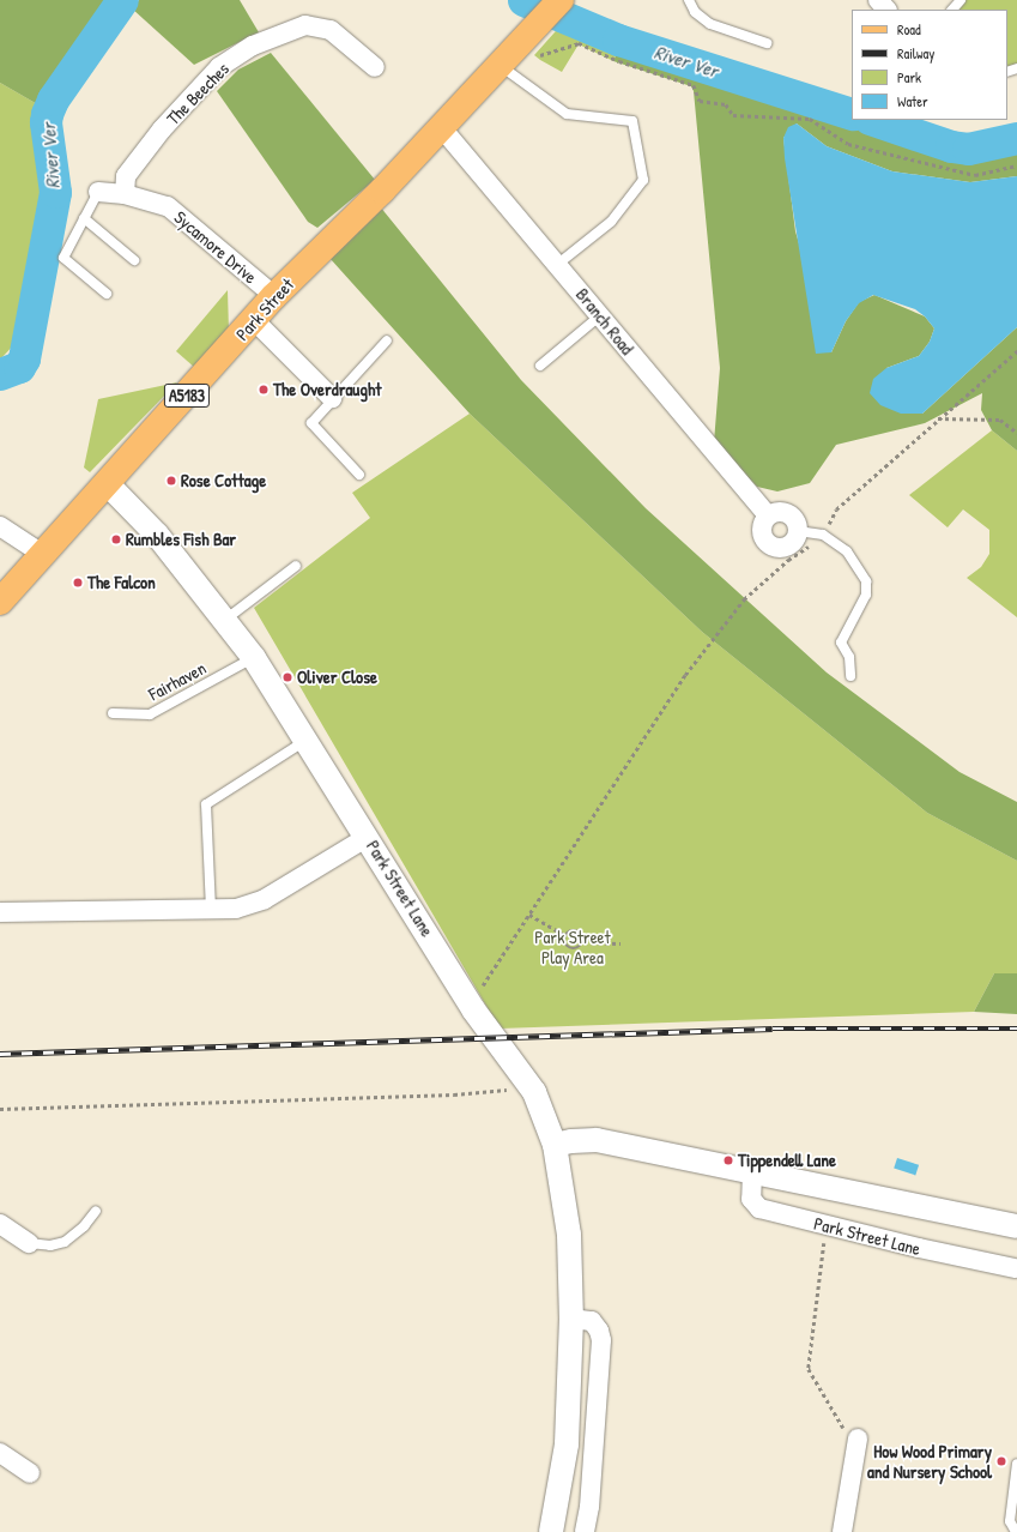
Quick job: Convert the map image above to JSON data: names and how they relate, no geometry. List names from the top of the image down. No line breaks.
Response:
{"streets":{"main road":["Park Street","A5183"],"street":["The Beeches","Sycamore Drive","Branch Road","Park Street Lane"],"lane":["Fairhaven"]},"crossings":[["The Beeches","Sycamore Drive"],["Sycamore Drive","Park Street"],["Park Street","Branch Road"],["Park Street","Park Street Lane"],["Fairhaven","Park Street Lane"]],"water":["River Ver"],"parks":["Park Street Play Area"],"places":["The Overdraught","Rose Cottage","Rumbles Fish Bar","The Falcon","Oliver Close","Tippendell Lane","How Wood Primary and Nursery School"],"legend":["Road","Railway","Park","Water"]}
